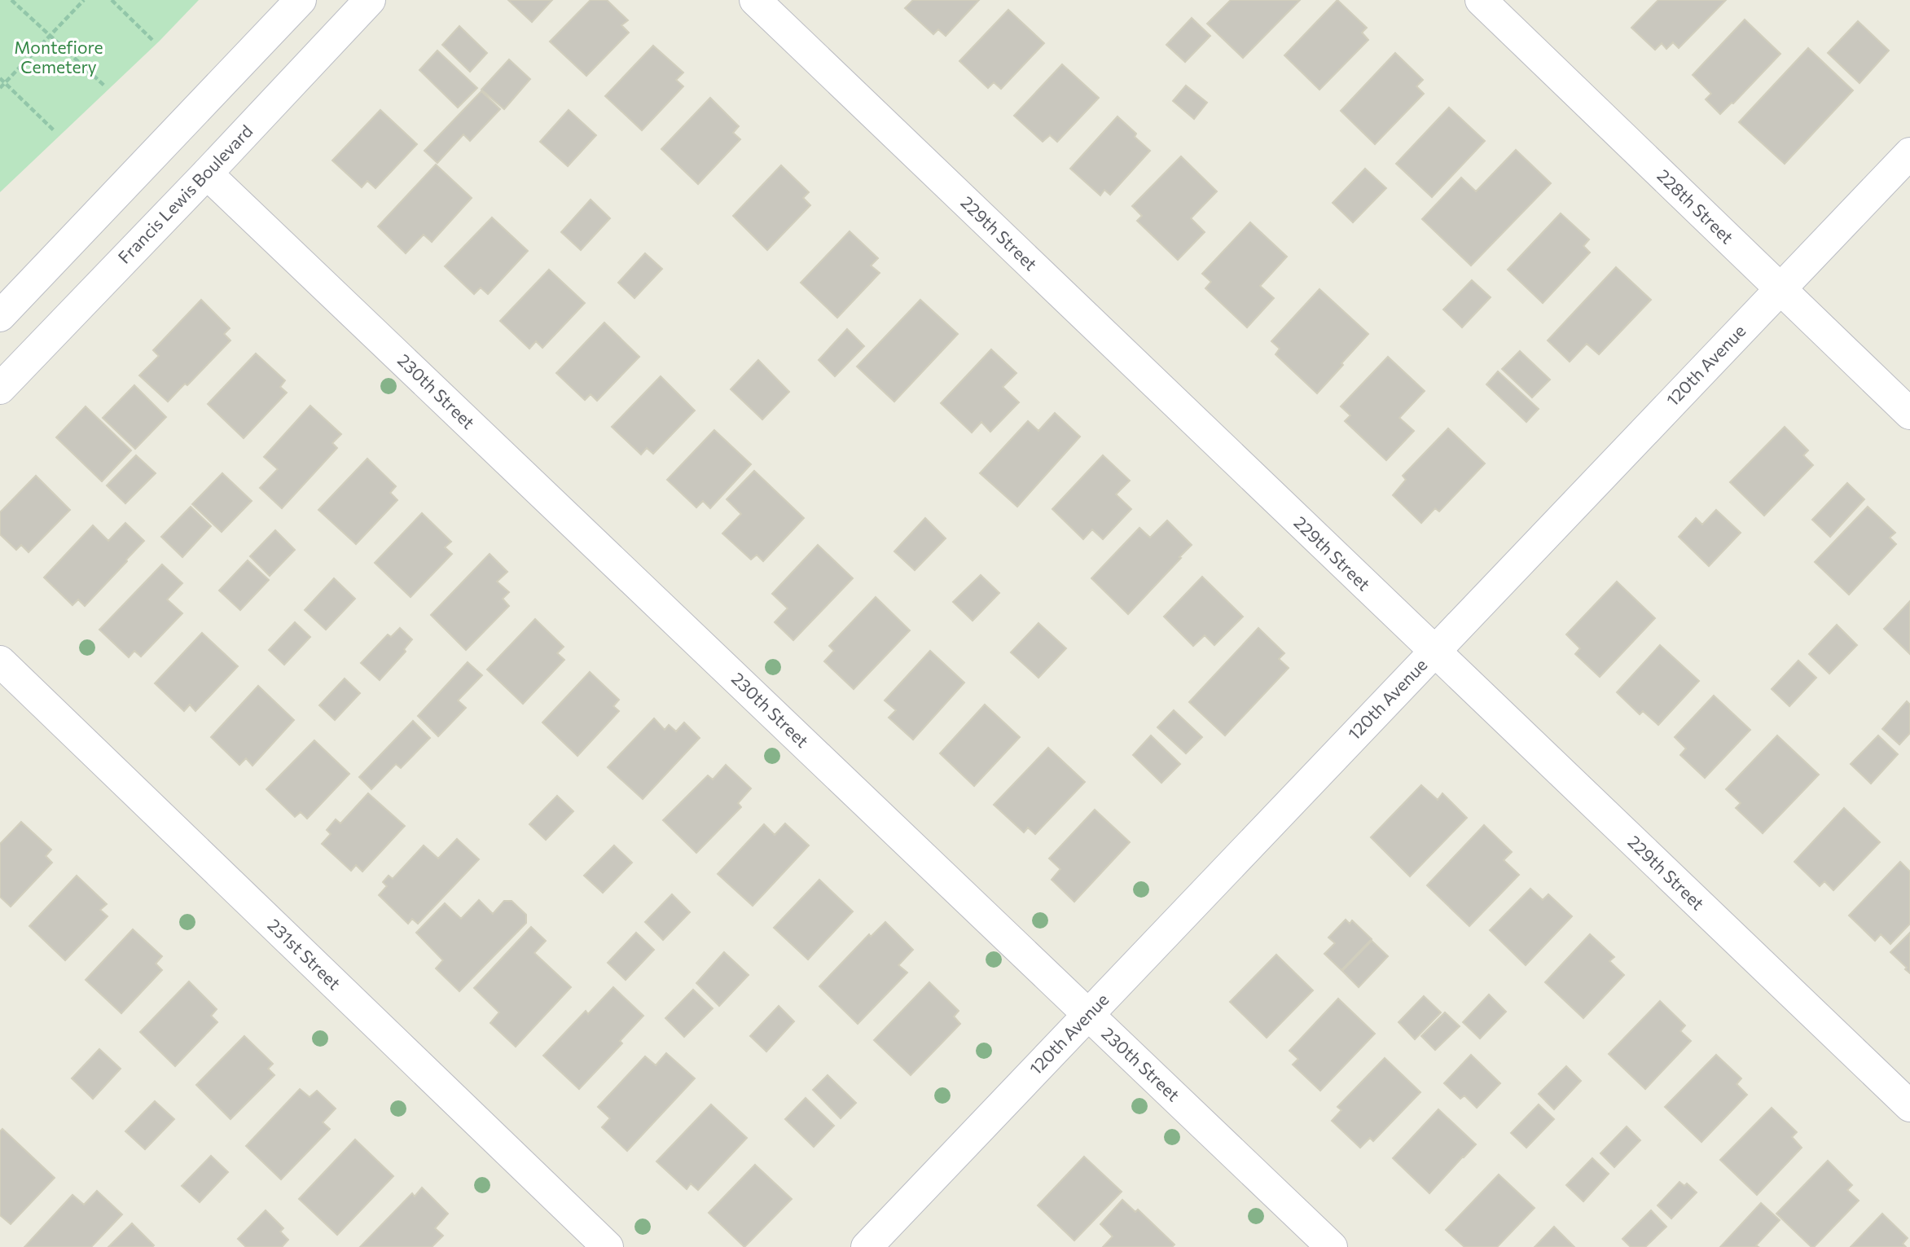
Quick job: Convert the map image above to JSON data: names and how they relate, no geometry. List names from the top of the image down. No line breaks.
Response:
{"streets":{"street":["Francis Lewis Boulevard","228th Street","229th Street","120th Avenue","230th Street","231st Street"]},"crossings":[["Francis Lewis Boulevard","230th Street"],["228th Street","120th Avenue"],["229th Street","120th Avenue"],["120th Avenue","230th Street"]],"parks":["Montefiore Cemetery"]}
